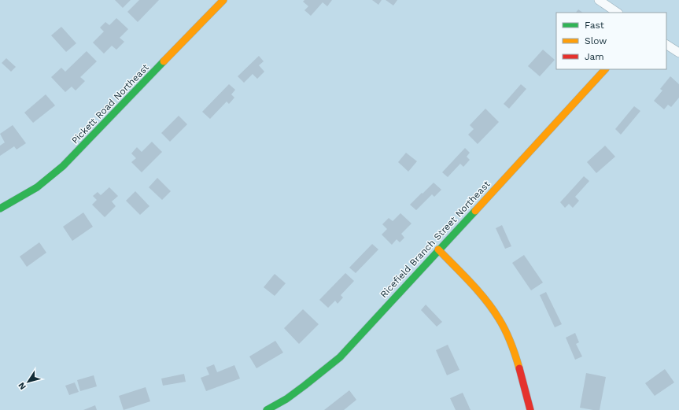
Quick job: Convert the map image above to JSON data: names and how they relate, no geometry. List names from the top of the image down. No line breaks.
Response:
{"streets":{"street":["Pickett Road Northeast","Ricefield Branch Street Northeast"]},"legend":["Fast","Slow","Jam"],"north":"bottom left"}
